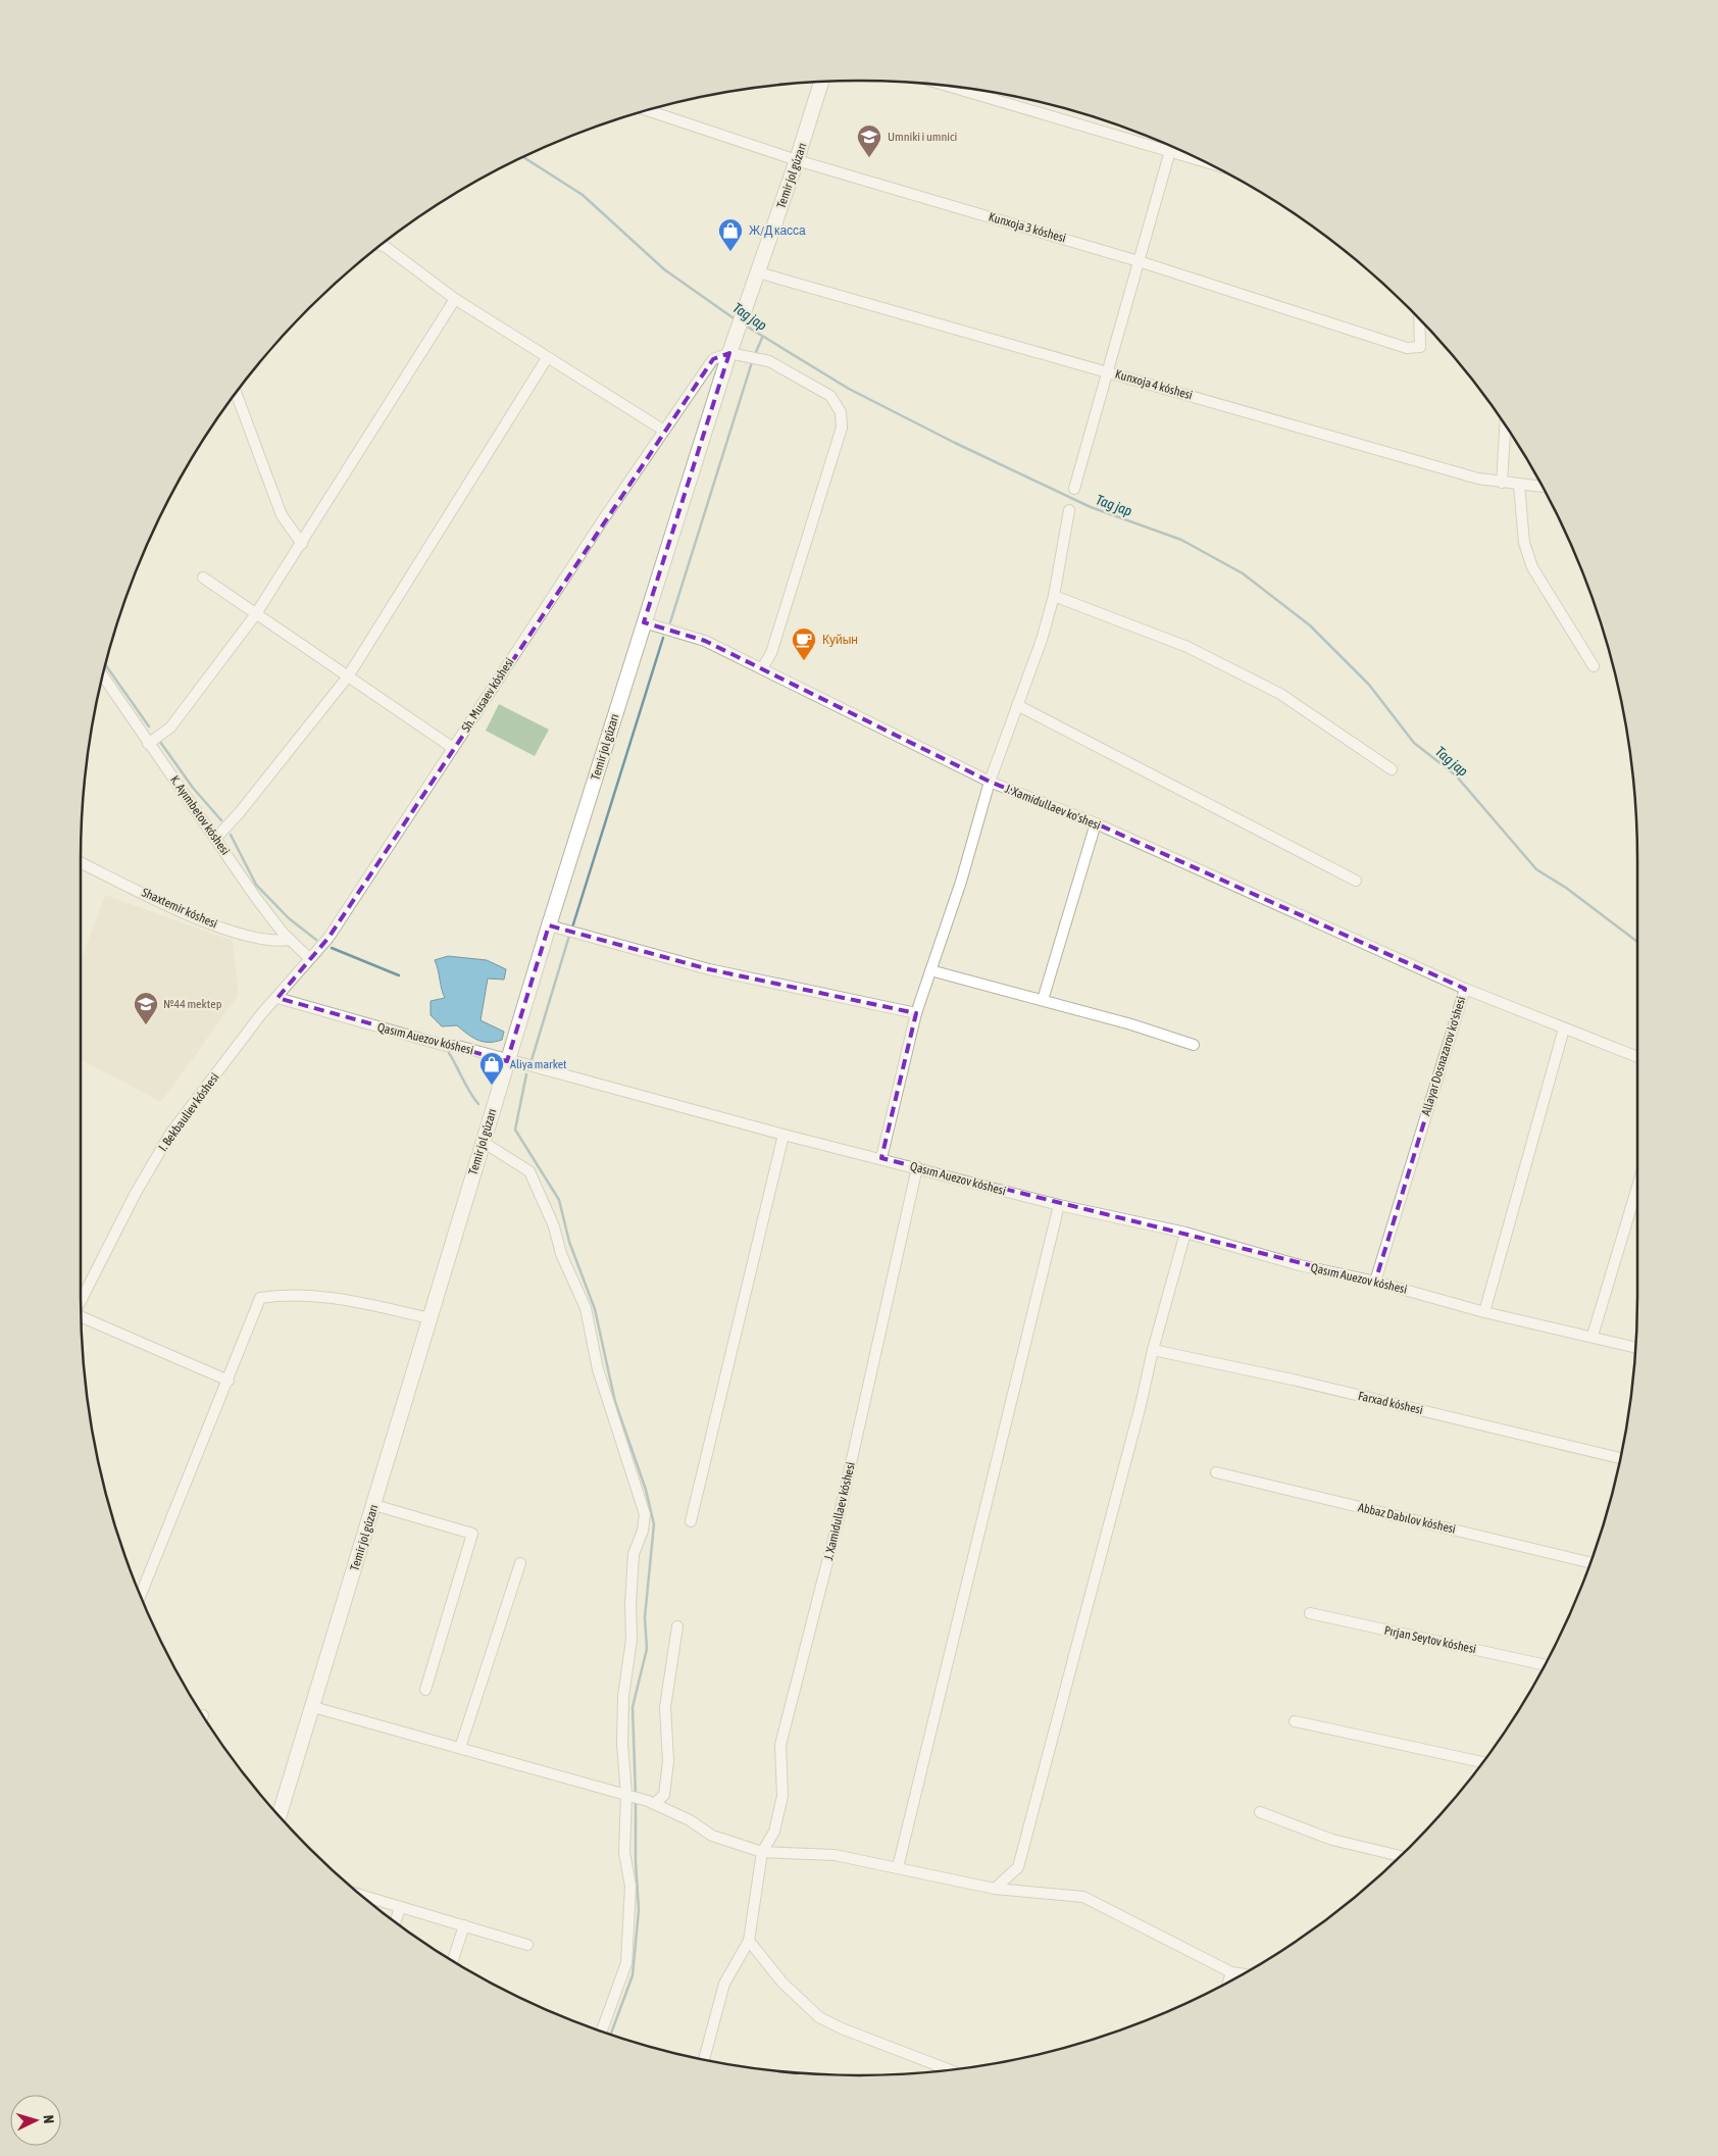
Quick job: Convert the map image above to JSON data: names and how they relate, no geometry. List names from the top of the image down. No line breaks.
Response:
{"streets":{"street":["Temir jol gúzarı","Kunxoja 3 kóshesi","Kunxoja 4 kóshesi","Sh. Musaev kóshesi","J. Xamidullaev ko'shesi","K. Ayımbetov kóshesi","Shaxtemir kóshesi","Qasım Auezov kóshesi","Allayar Dosnazarov ko'shesi","I. Bekbauliev kóshesi","Farxad kóshesi","J. Xamidullaev kóshesi","Abbaz Dabılov kóshesi","Pırjan Seytov kóshesi"]},"crossings":[["Temir jol gúzarı","Kunxoja 3 kóshesi"],["Temir jol gúzarı","Kunxoja 4 kóshesi"],["Temir jol gúzarı","Sh. Musaev kóshesi"],["Temir jol gúzarı","J. Xamidullaev ko'shesi"],["Temir jol gúzarı","Qasım Auezov kóshesi"],["Sh. Musaev kóshesi","K. Ayımbetov kóshesi"],["Sh. Musaev kóshesi","I. Bekbauliev kóshesi"],["J. Xamidullaev ko'shesi","Allayar Dosnazarov ko'shesi"],["K. Ayımbetov kóshesi","Shaxtemir kóshesi"],["K. Ayımbetov kóshesi","I. Bekbauliev kóshesi"],["Qasım Auezov kóshesi","Allayar Dosnazarov ko'shesi"],["Qasım Auezov kóshesi","I. Bekbauliev kóshesi"],["Qasım Auezov kóshesi","J. Xamidullaev kóshesi"]],"water":["Tag jap"],"places":{"school or university":["Umniki i umnici","№44 mektep"],"shop":["Ж/Д касса","Aliya market"],"cafe":["Куйын"]},"north":"right"}
